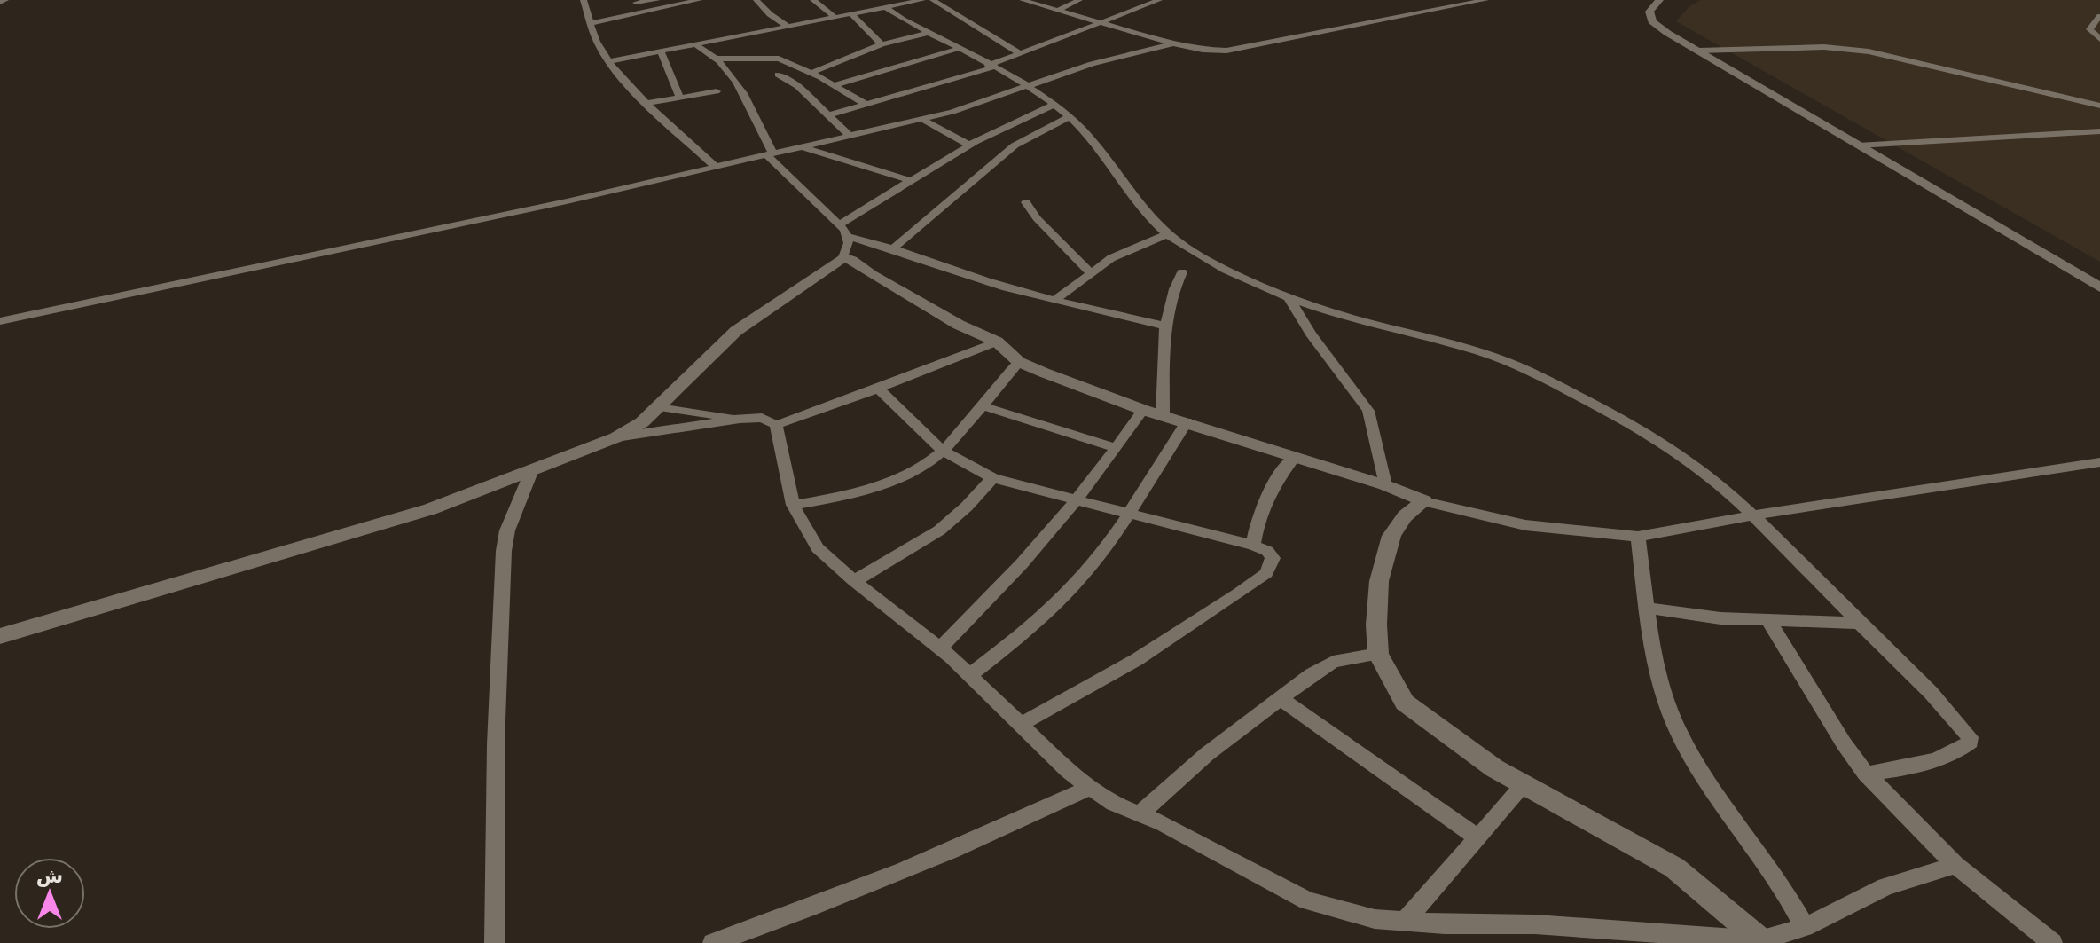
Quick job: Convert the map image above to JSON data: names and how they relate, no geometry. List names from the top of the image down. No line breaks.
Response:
{"north":"top"}
